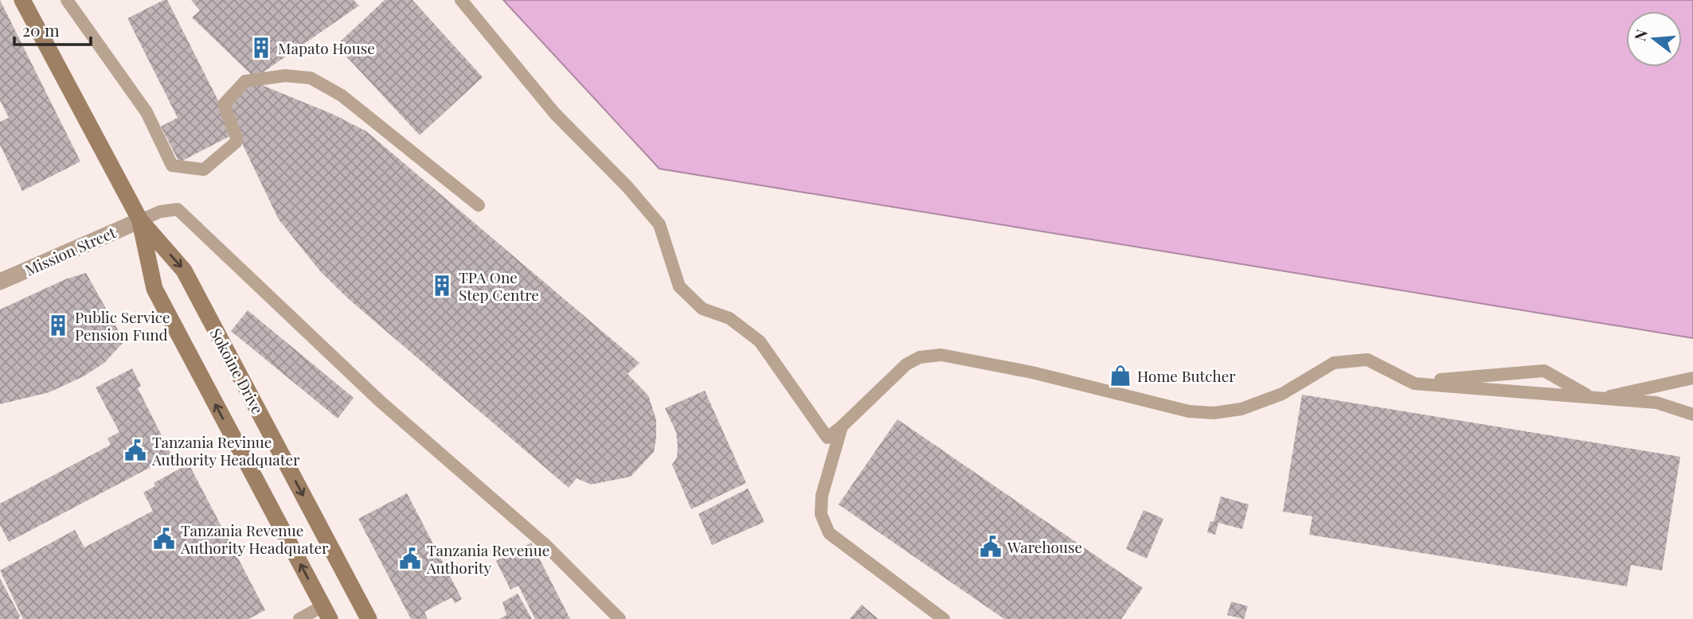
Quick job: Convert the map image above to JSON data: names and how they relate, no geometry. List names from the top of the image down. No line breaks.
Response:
{"streets":{"street":["Mission Street","Sokoine Drive"]},"crossings":[["Mission Street","Sokoine Drive"]],"places":{"building":["Mapato House","TPA One Step Centre","Public Service Pension Fund"],"shop":["Home Butcher"],"public building":["Tanzania Revinue Authority Headquater","Tanzania Revenue Authority Headquater","Warehouse","Tanzania Revenue Authority"]},"scale_bar":"20 m","north":"left"}
